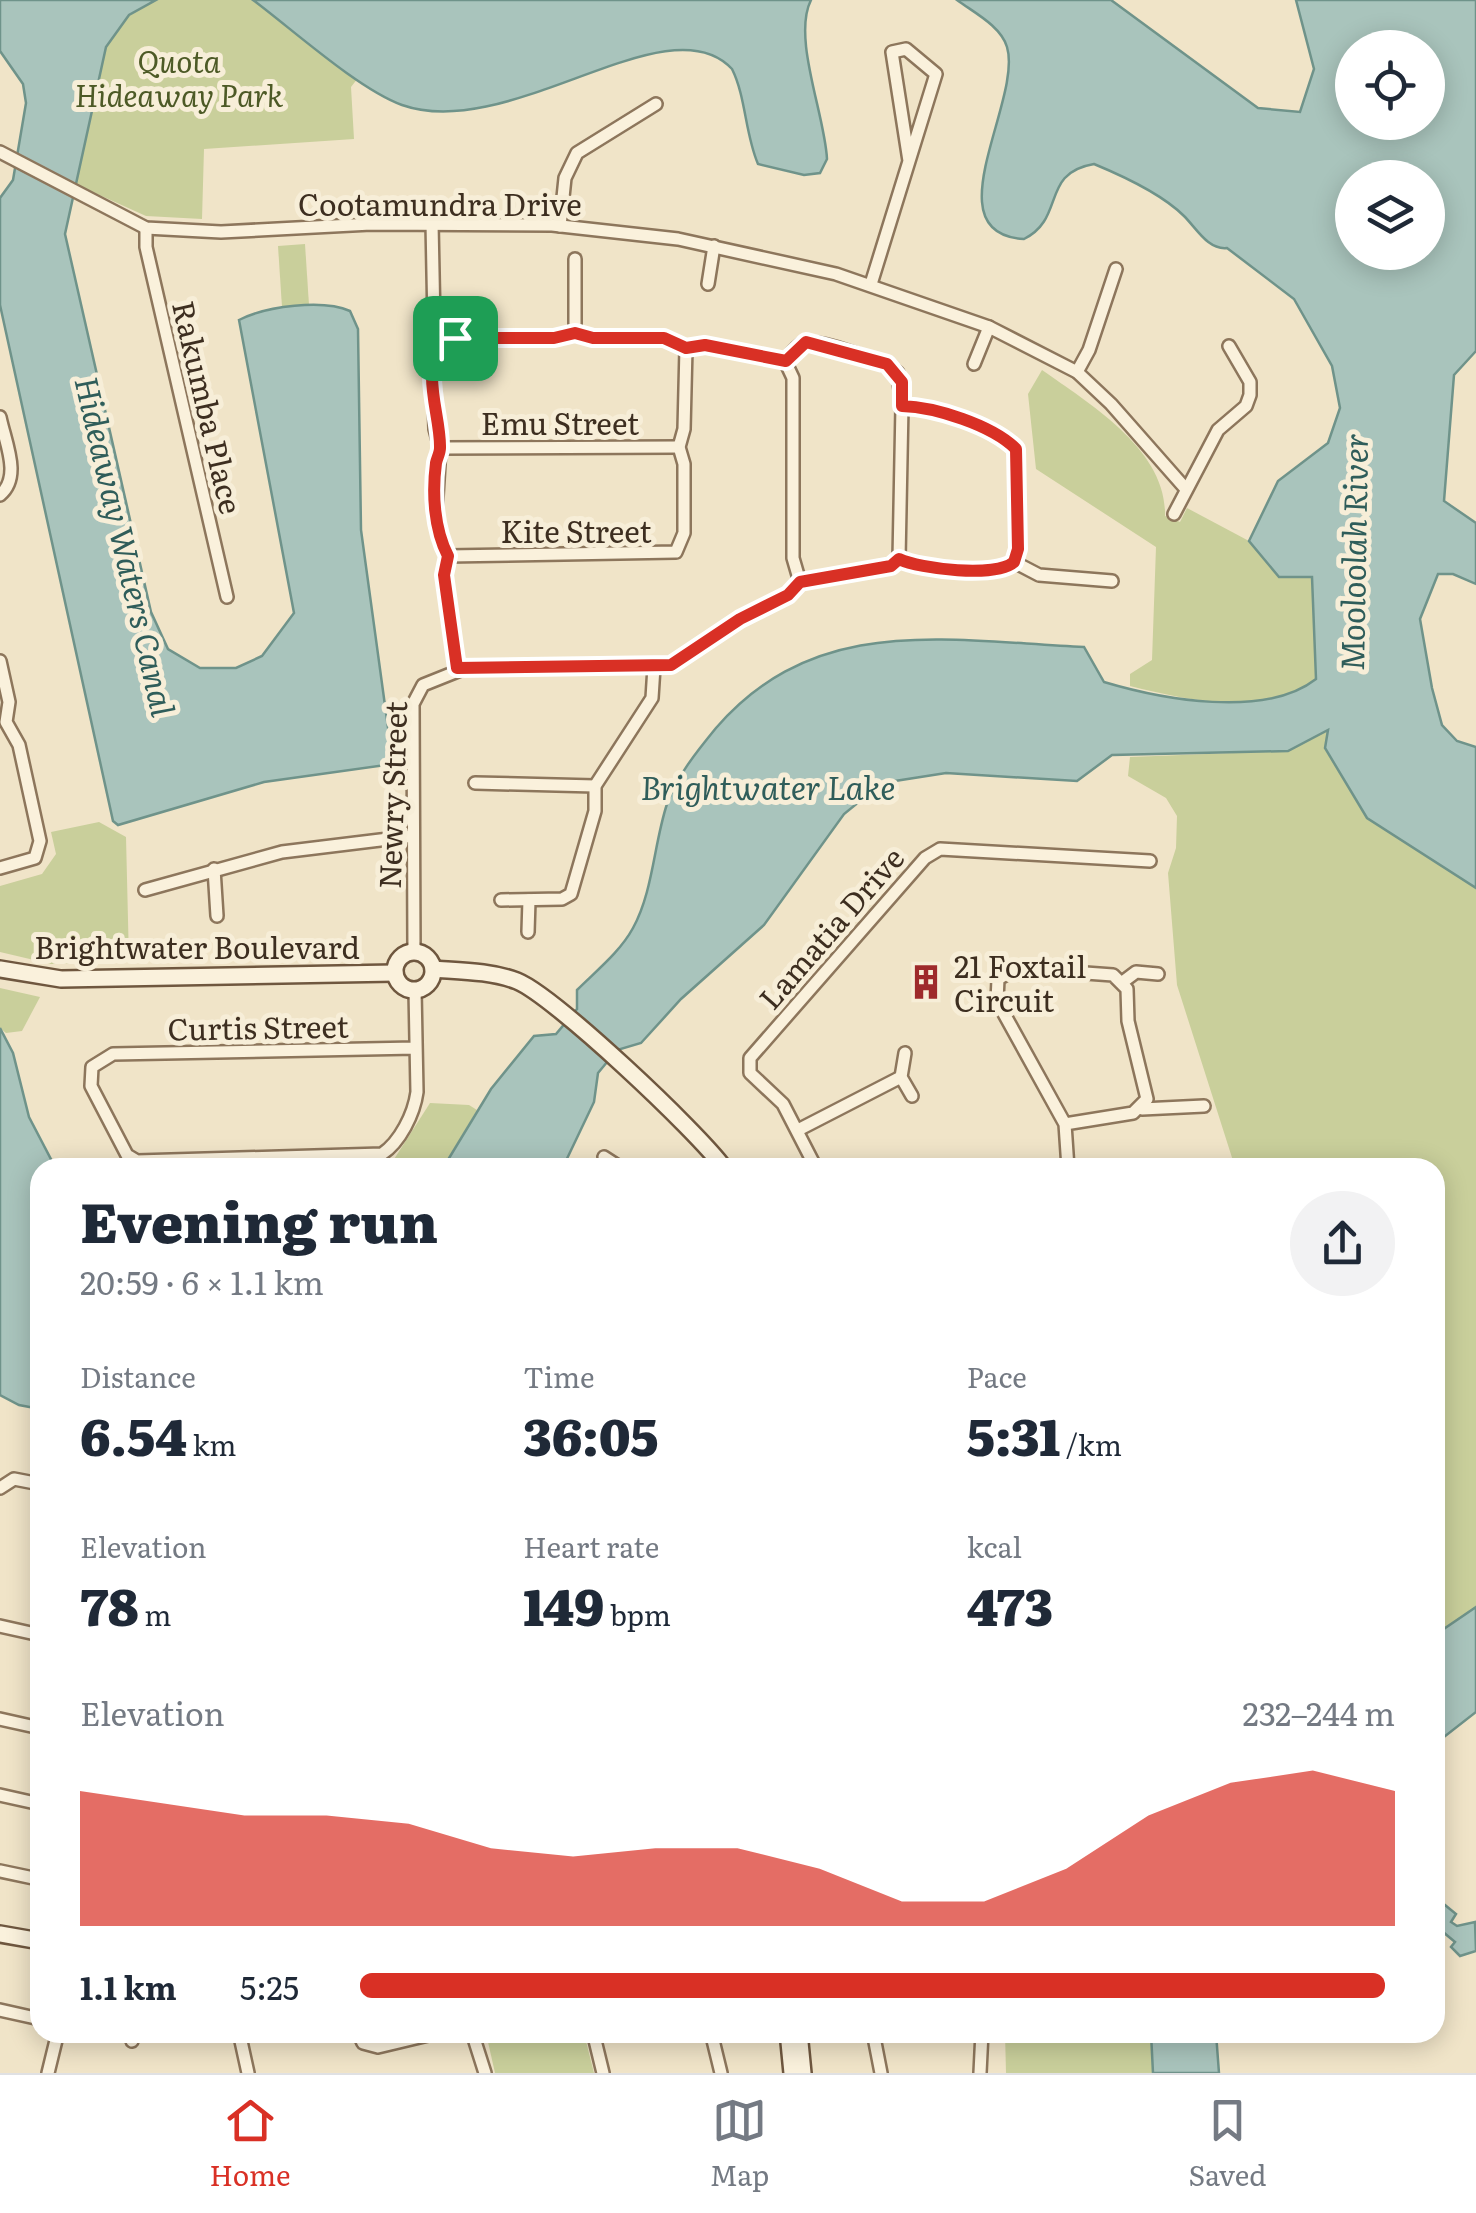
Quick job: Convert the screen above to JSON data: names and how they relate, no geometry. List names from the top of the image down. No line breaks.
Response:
{"streets":{"street":["Cootamundra Drive","Rakumba Place","Emu Street","Kite Street","Newry Street","Lamatia Drive","Brightwater Boulevard","Curtis Street"]},"crossings":[["Cootamundra Drive","Rakumba Place"],["Emu Street","Kite Street"],["Newry Street","Brightwater Boulevard"]],"water":["Hideaway Waters Canal","Mooloolah River","Brightwater Lake"],"parks":["Quota Hideaway Park"],"places":{"building":["21 Foxtail Circuit"]},"page":{"heading":["Evening run","20:59 · 6 × 1.1 km"],"stats":[["Distance","6.54 km"],["Time","36:05"],["Pace","5:31 /km"],["Elevation","78 m"],["Heart rate","149 bpm"],["kcal","473"]],"chart":["Elevation","232–244 m"],"list":[{"name":"1.1 km","note":"5:25"}],"tabs":["Home","Map","Saved"]}}
